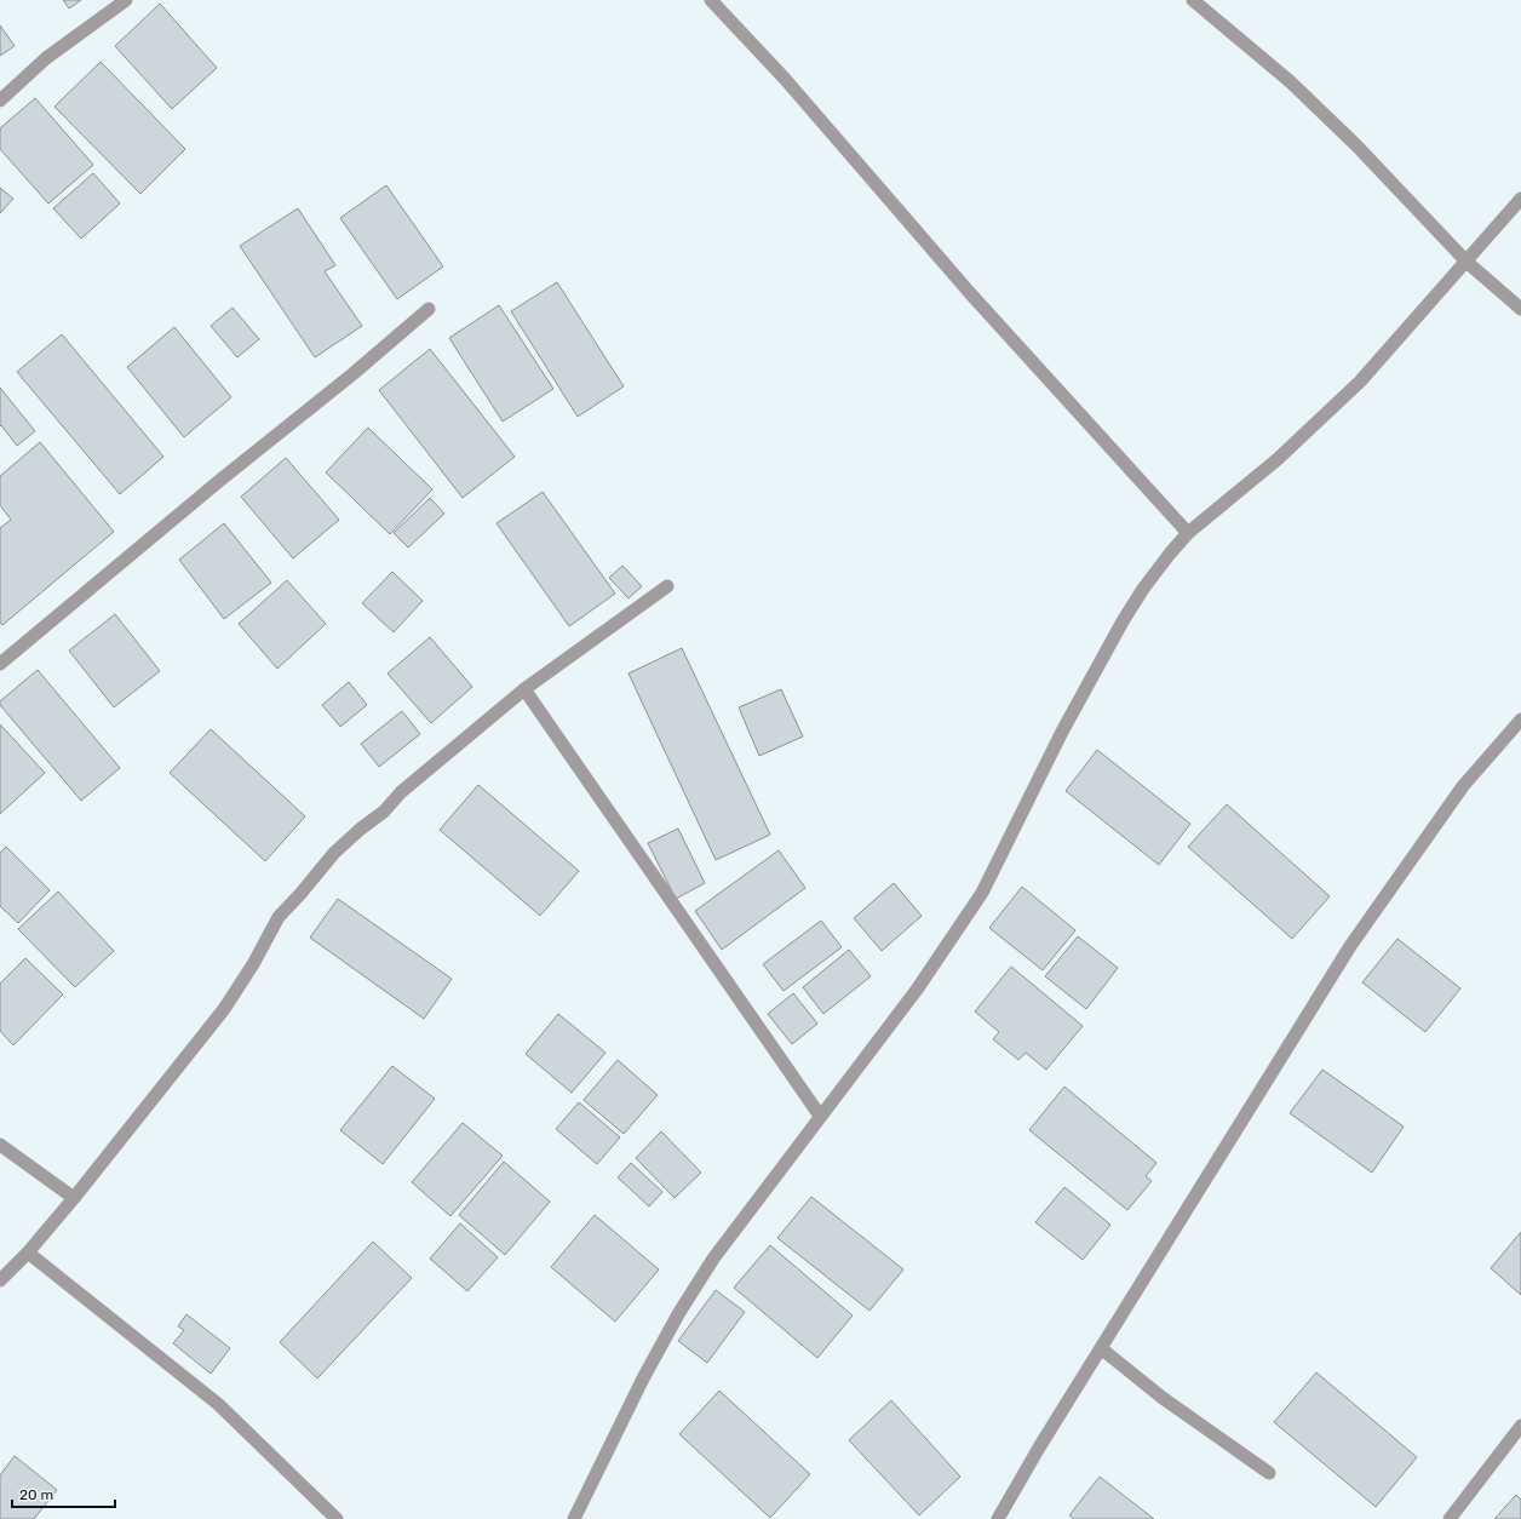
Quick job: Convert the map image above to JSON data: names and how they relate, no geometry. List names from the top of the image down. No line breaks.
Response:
{"scale_bar":"20 m"}
